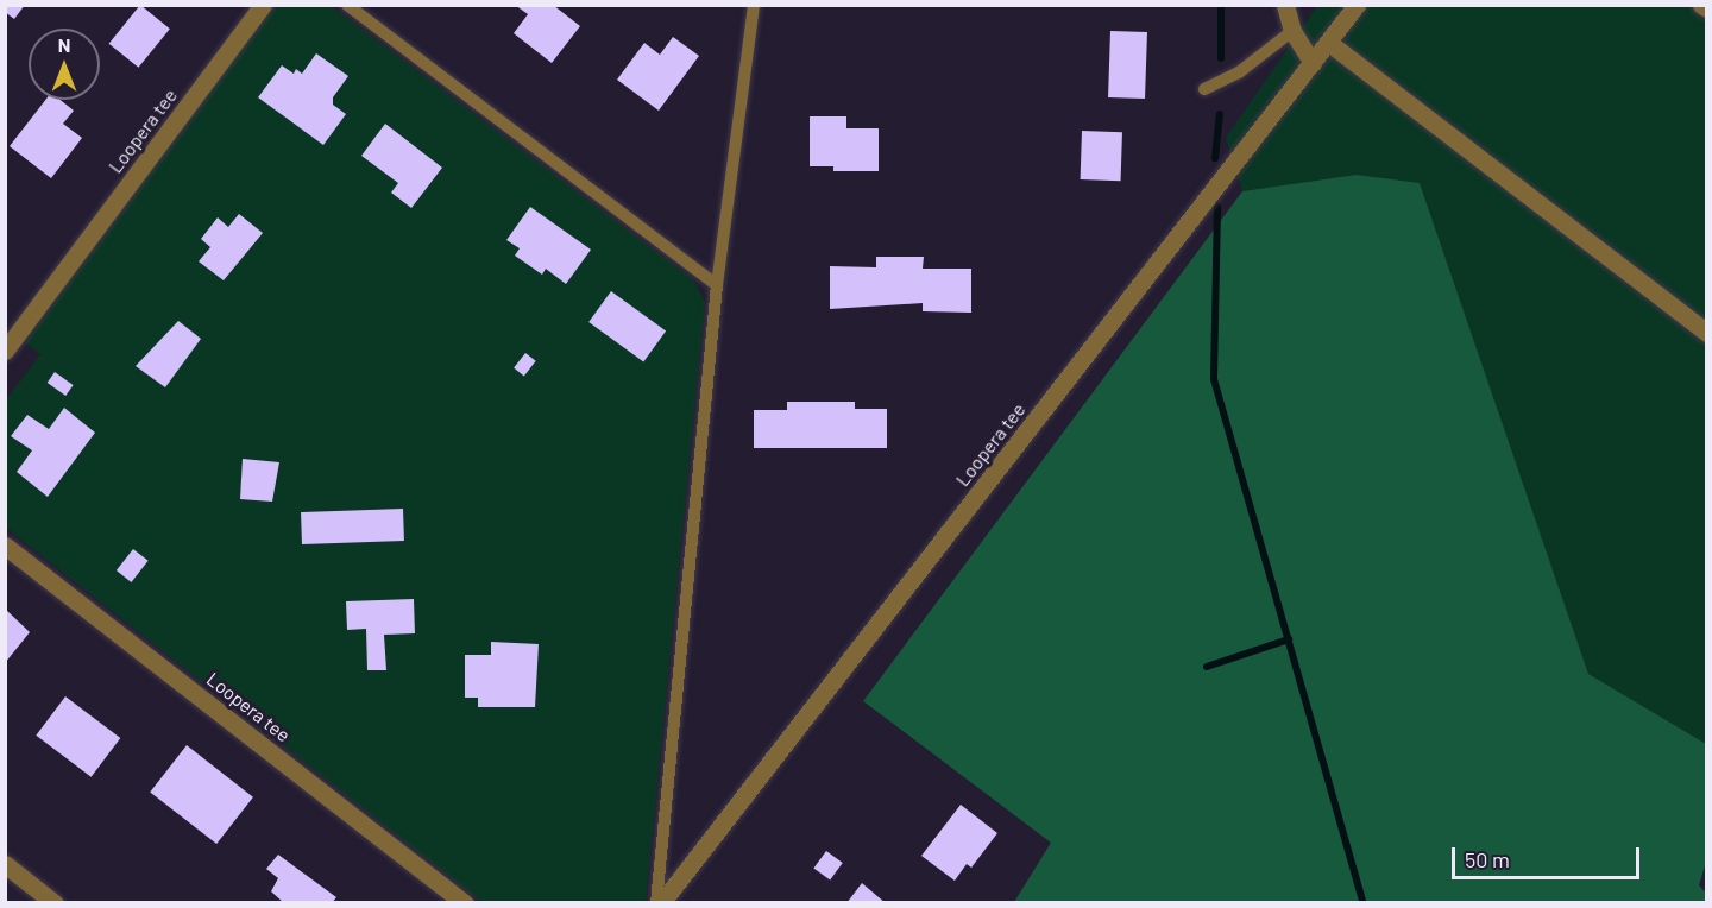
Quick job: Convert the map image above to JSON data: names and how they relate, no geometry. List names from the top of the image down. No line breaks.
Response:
{"streets":{"street":["Loopera tee"]},"scale_bar":"50 m","north":"top"}
